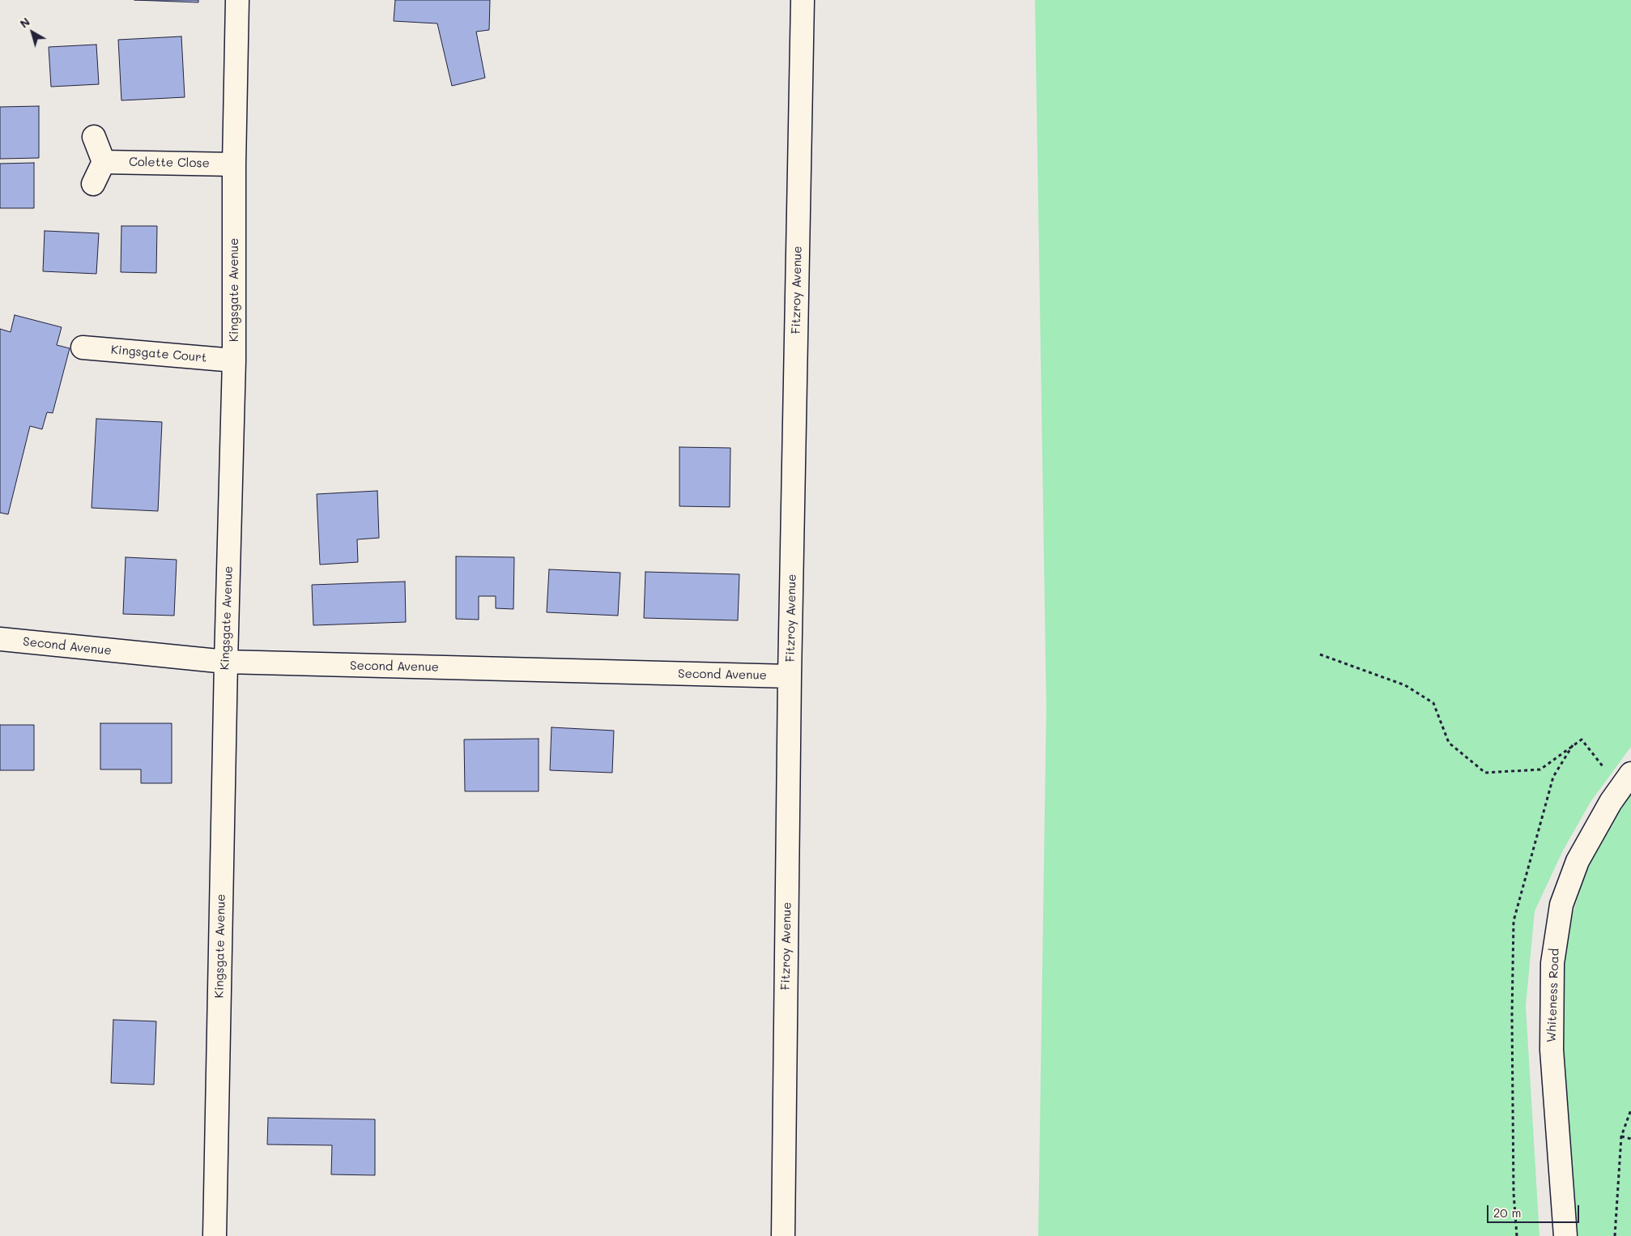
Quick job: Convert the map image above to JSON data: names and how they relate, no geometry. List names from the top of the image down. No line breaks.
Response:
{"streets":{"street":["Colette Close","Kingsgate Avenue","Fitzroy Avenue","Kingsgate Court","Second Avenue","Whiteness Road"]},"crossings":[["Colette Close","Kingsgate Avenue"],["Kingsgate Avenue","Kingsgate Court"],["Kingsgate Avenue","Second Avenue"],["Fitzroy Avenue","Second Avenue"]],"scale_bar":"20 m","north":"top left"}
